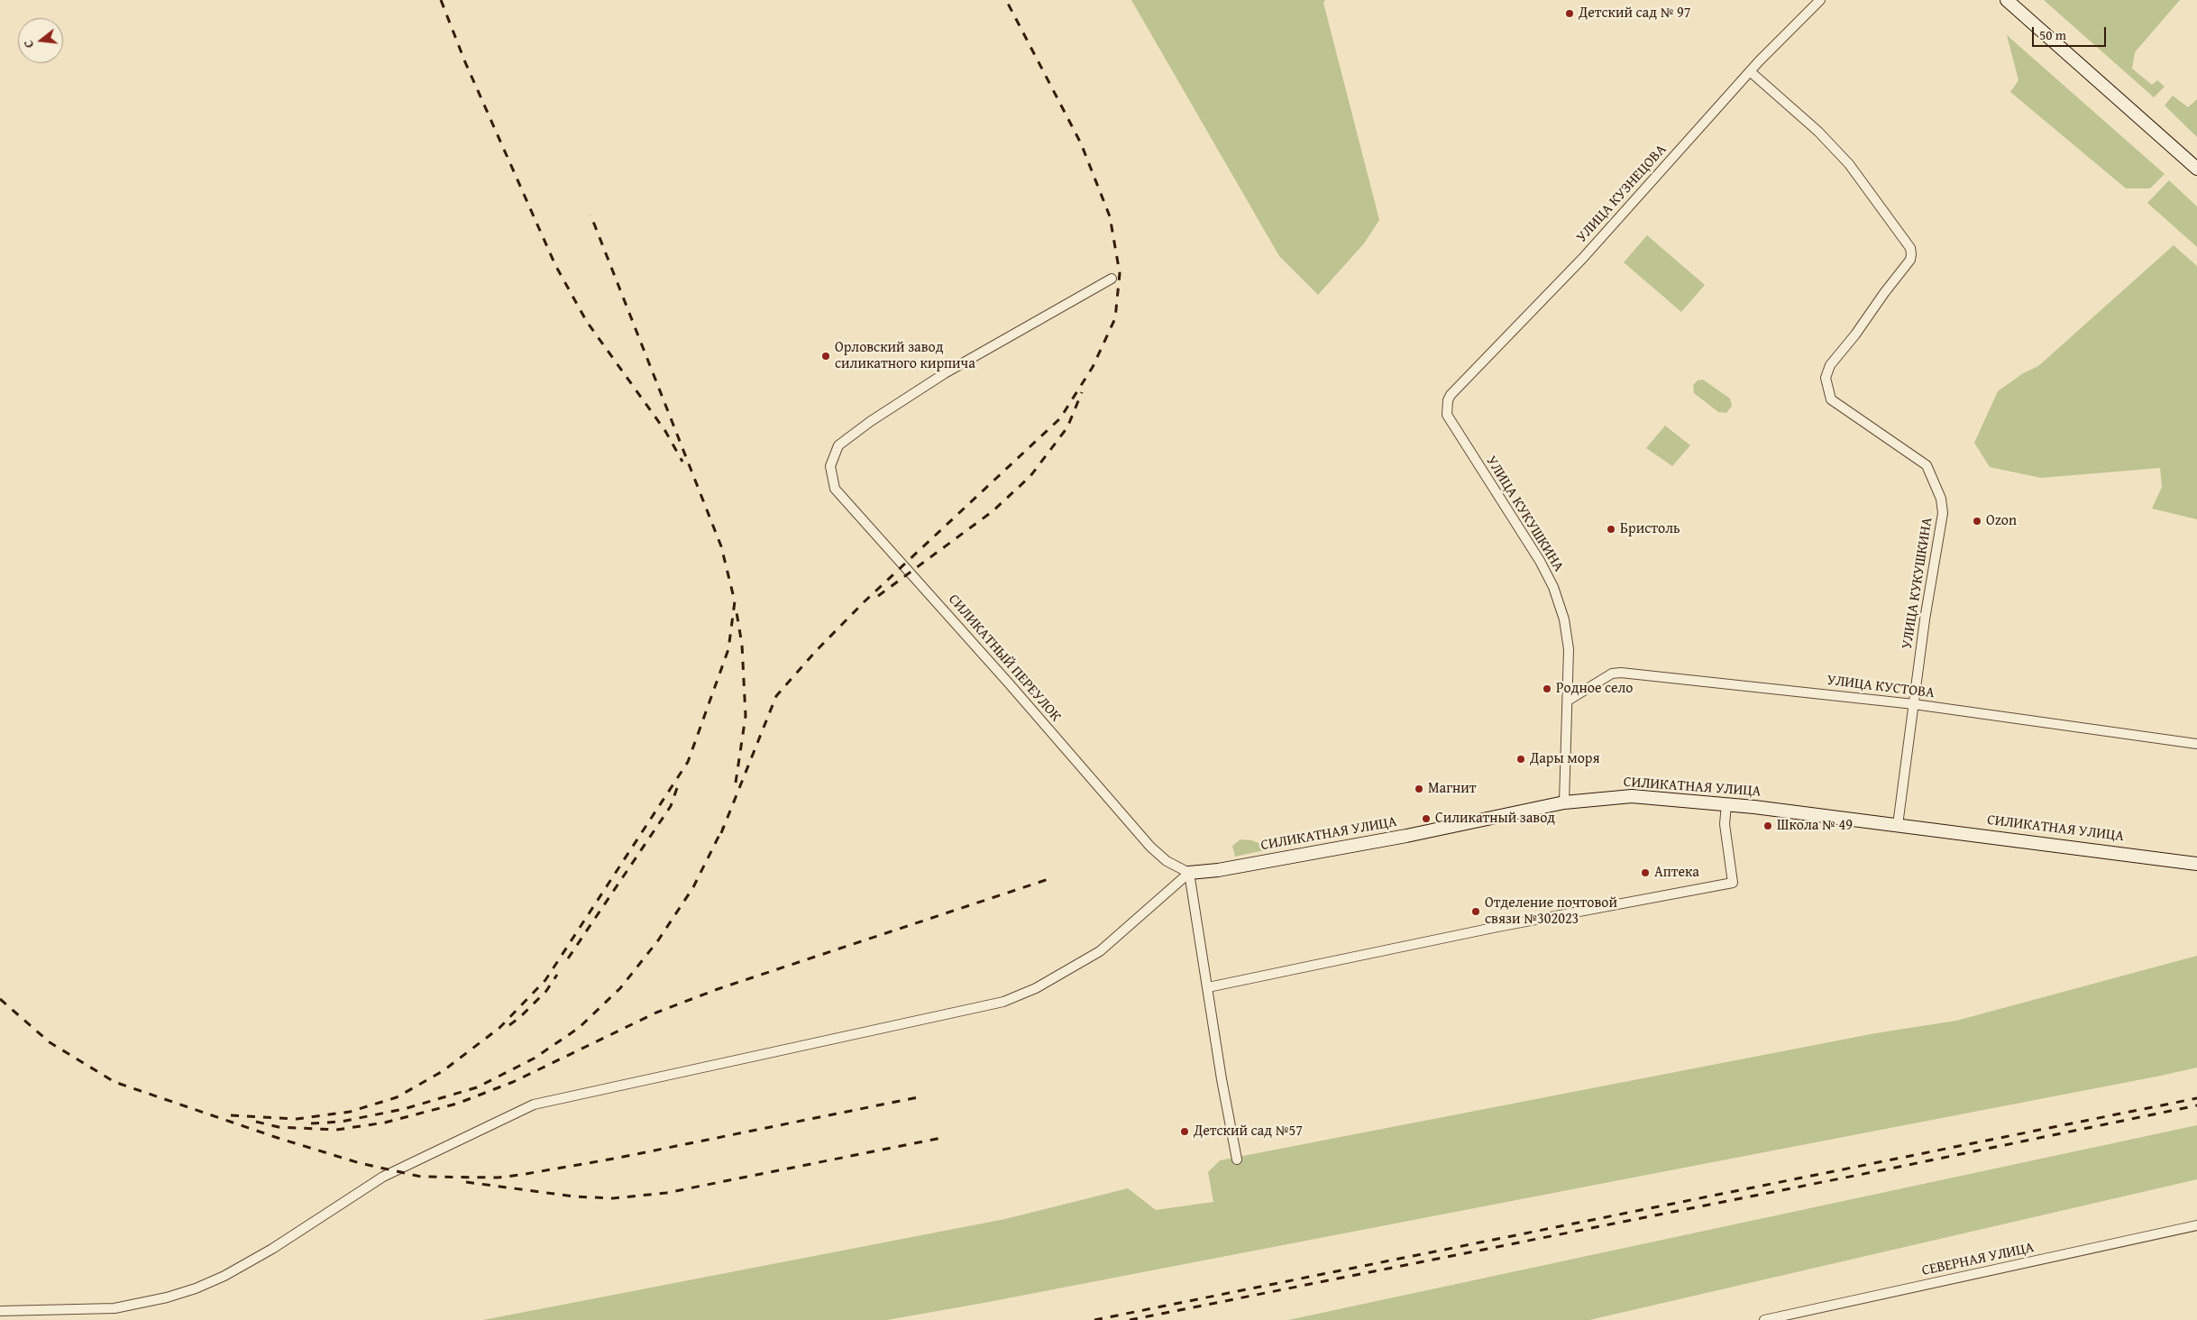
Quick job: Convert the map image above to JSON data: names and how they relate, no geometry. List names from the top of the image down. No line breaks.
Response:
{"streets":{"street":["УЛИЦА КУЗНЕЦОВА","УЛИЦА КУКУШКИНА","СИЛИКАТНЫЙ ПЕРЕУЛОК","УЛИЦА КУСТОВА","СИЛИКАТНАЯ УЛИЦА","СЕВЕРНАЯ УЛИЦА"]},"crossings":[["УЛИЦА КУЗНЕЦОВА","УЛИЦА КУКУШКИНА"],["УЛИЦА КУКУШКИНА","УЛИЦА КУСТОВА"],["УЛИЦА КУКУШКИНА","СИЛИКАТНАЯ УЛИЦА"],["СИЛИКАТНЫЙ ПЕРЕУЛОК","СИЛИКАТНАЯ УЛИЦА"]],"places":["Детский сад № 97","Орловский завод силикатного кирпича","Ozon","Бристоль","Родное село","Дары моря","Магнит","Силикатный завод","Школа № 49","Аптека","Отделение почтовой связи №302023","Детский сад №57"],"scale_bar":"50 m","north":"left"}
